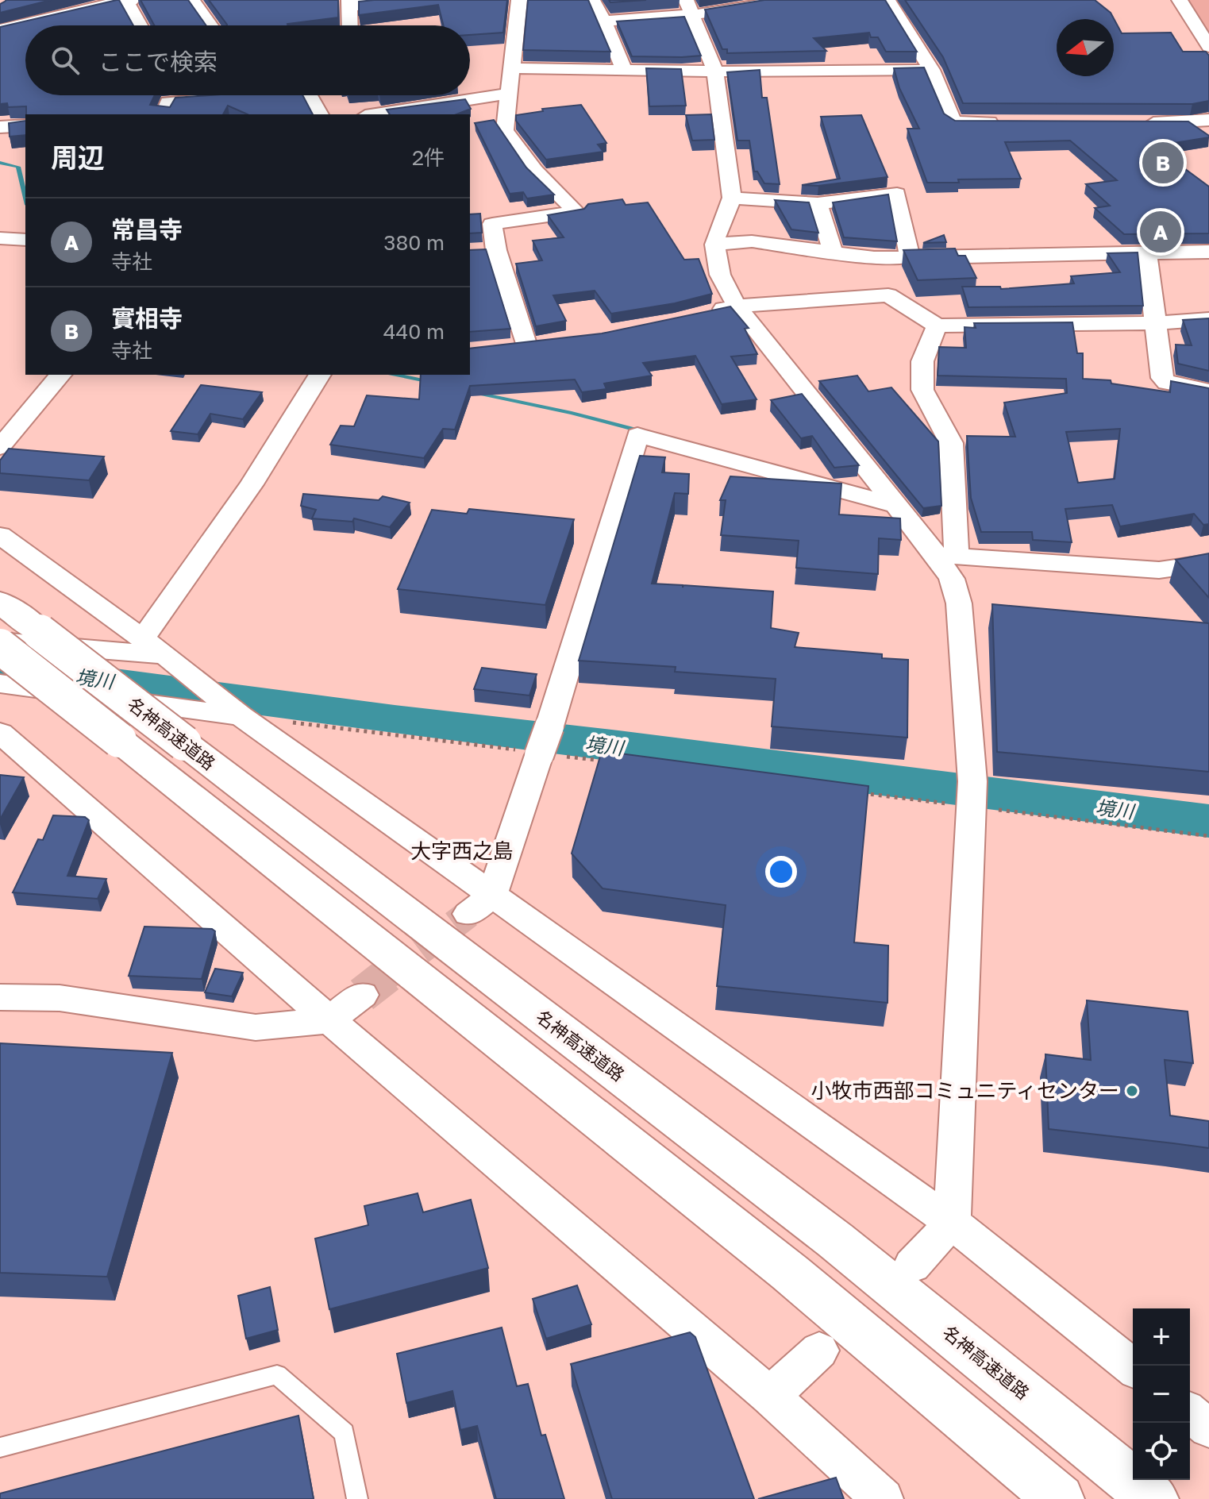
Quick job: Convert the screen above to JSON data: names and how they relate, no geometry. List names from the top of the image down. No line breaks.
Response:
{"streets":{"main road":["名神高速道路"]},"districts":["大字西之島"],"water":["境川"],"places":["小牧市西部コミュニティセンター"],"north":"left","page":{"search":"ここで検索","heading":["周辺","2件"],"pins":["B","A"],"list":[{"mark":"A","name":"常昌寺","note":"寺社","value":"380 m"},{"mark":"B","name":"實相寺","note":"寺社","value":"440 m"}],"map_buttons":["+","−"]}}
